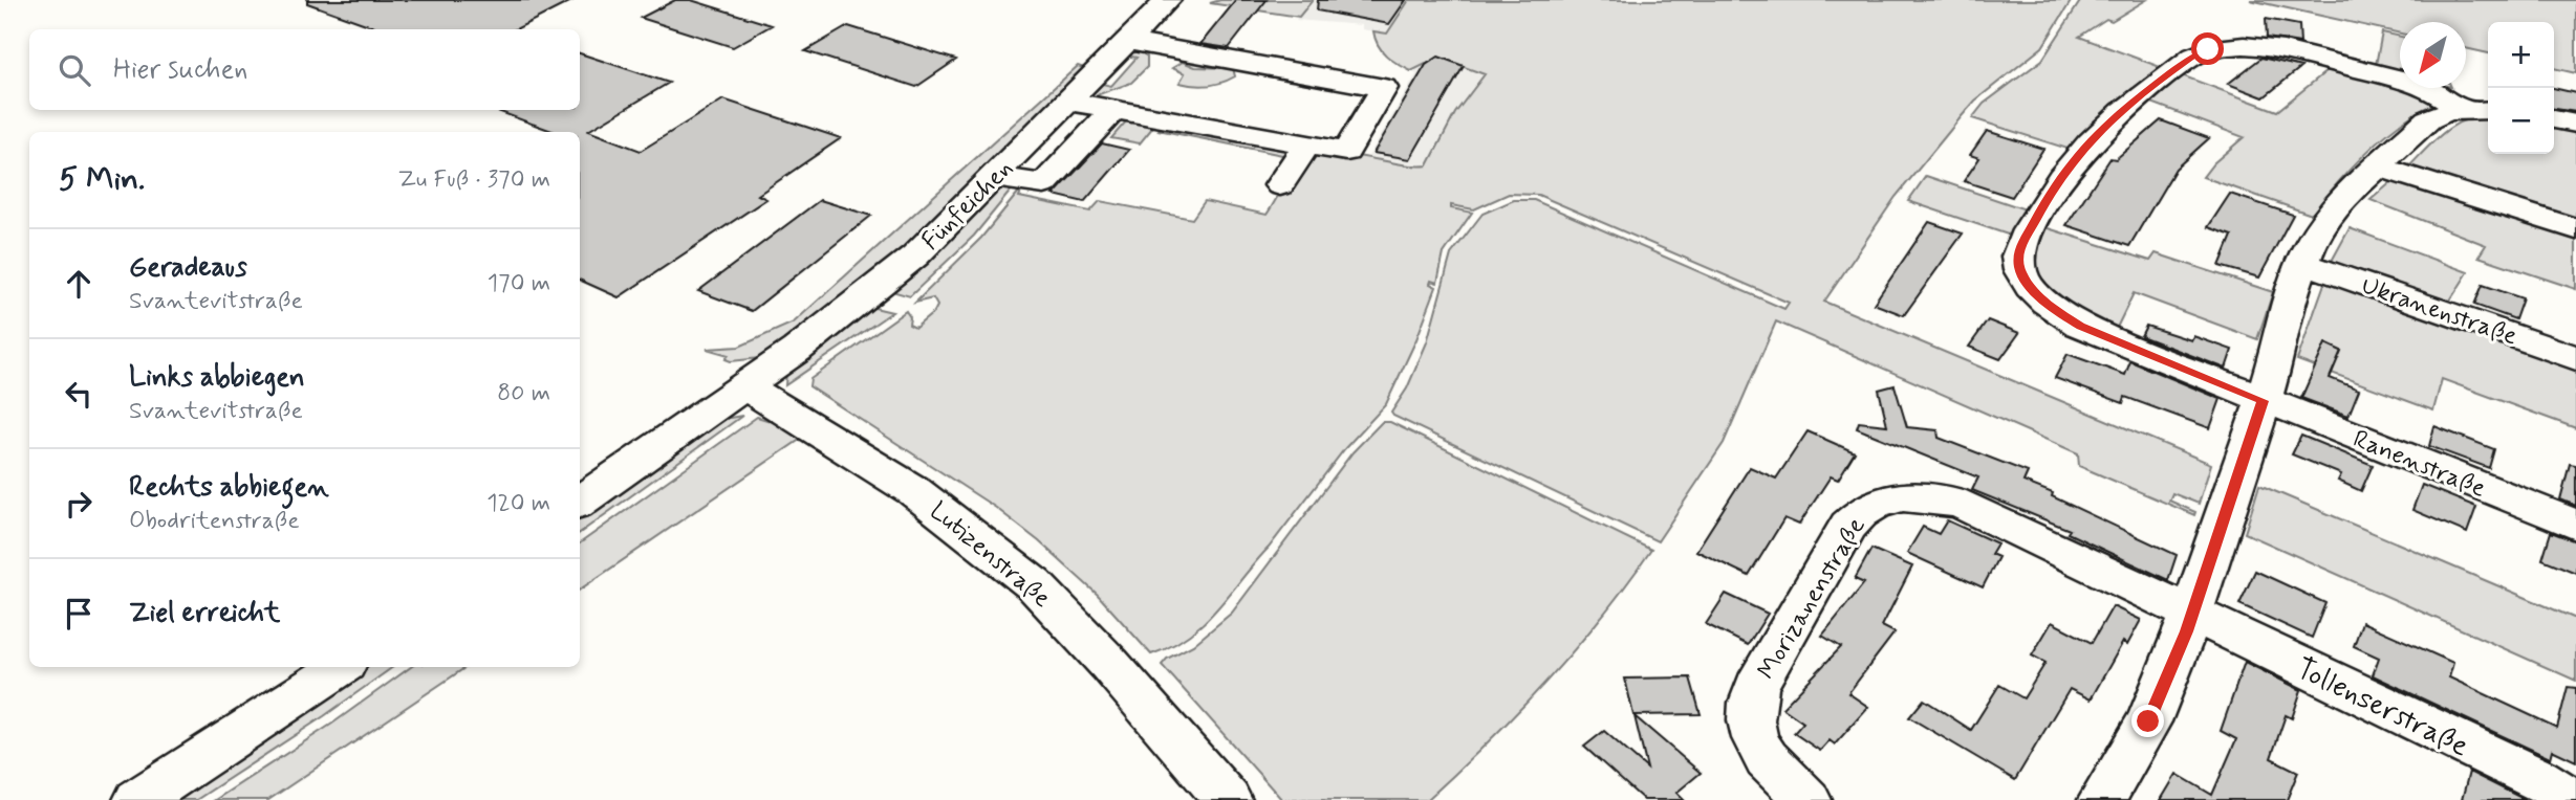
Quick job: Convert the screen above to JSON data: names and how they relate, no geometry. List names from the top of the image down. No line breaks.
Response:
{"streets":{"street":["Fünfeichen","Ukranenstraße","Ranenstraße","Lutizenstraße","Morizanenstraße","Tollenserstraße"]},"crossings":[["Fünfeichen","Lutizenstraße"],["Morizanenstraße","Tollenserstraße"]],"north":"bottom left","page":{"map_buttons":["+","−"],"search":"Hier suchen","heading":["5 Min.","Zu Fuß · 370 m"],"list":[["Geradeaus","Svantevitstraße","170 m"],["Links abbiegen","Svantevitstraße","80 m"],["Rechts abbiegen","Obodritenstraße","120 m"],"Ziel erreicht"]}}
